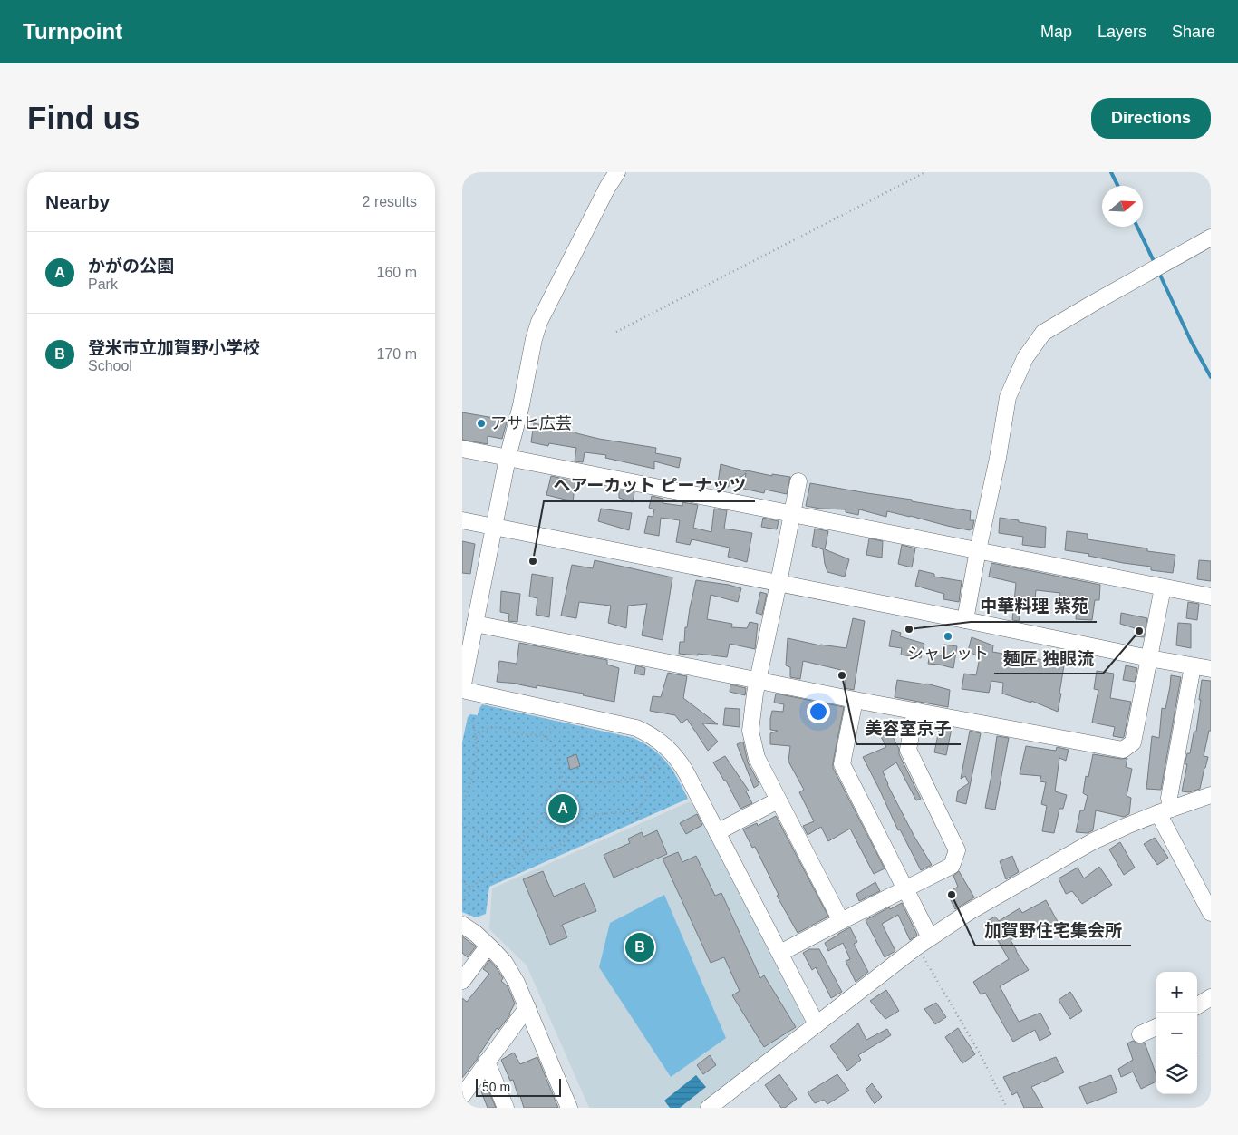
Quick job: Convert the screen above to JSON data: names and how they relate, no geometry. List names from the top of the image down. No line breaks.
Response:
{"places":["アサヒ広芸","ヘアーカット ピーナッツ","中華料理 紫苑","麺匠 独眼流","シャレット","美容室京子","加賀野住宅集会所"],"scale_bar":"50 m","north":"right","page":{"header":"Turnpoint","nav":["Map","Layers","Share"],"buttons":"Directions","title":"Find us","heading":["Nearby","2 results"],"list":[{"mark":"A","name":"かがの公園","note":"Park","value":"160 m"},{"mark":"B","name":"登米市立加賀野小学校","note":"School","value":"170 m"}],"pins":["A","B"],"map_buttons":["+","−"],"scale":"50 m"}}
